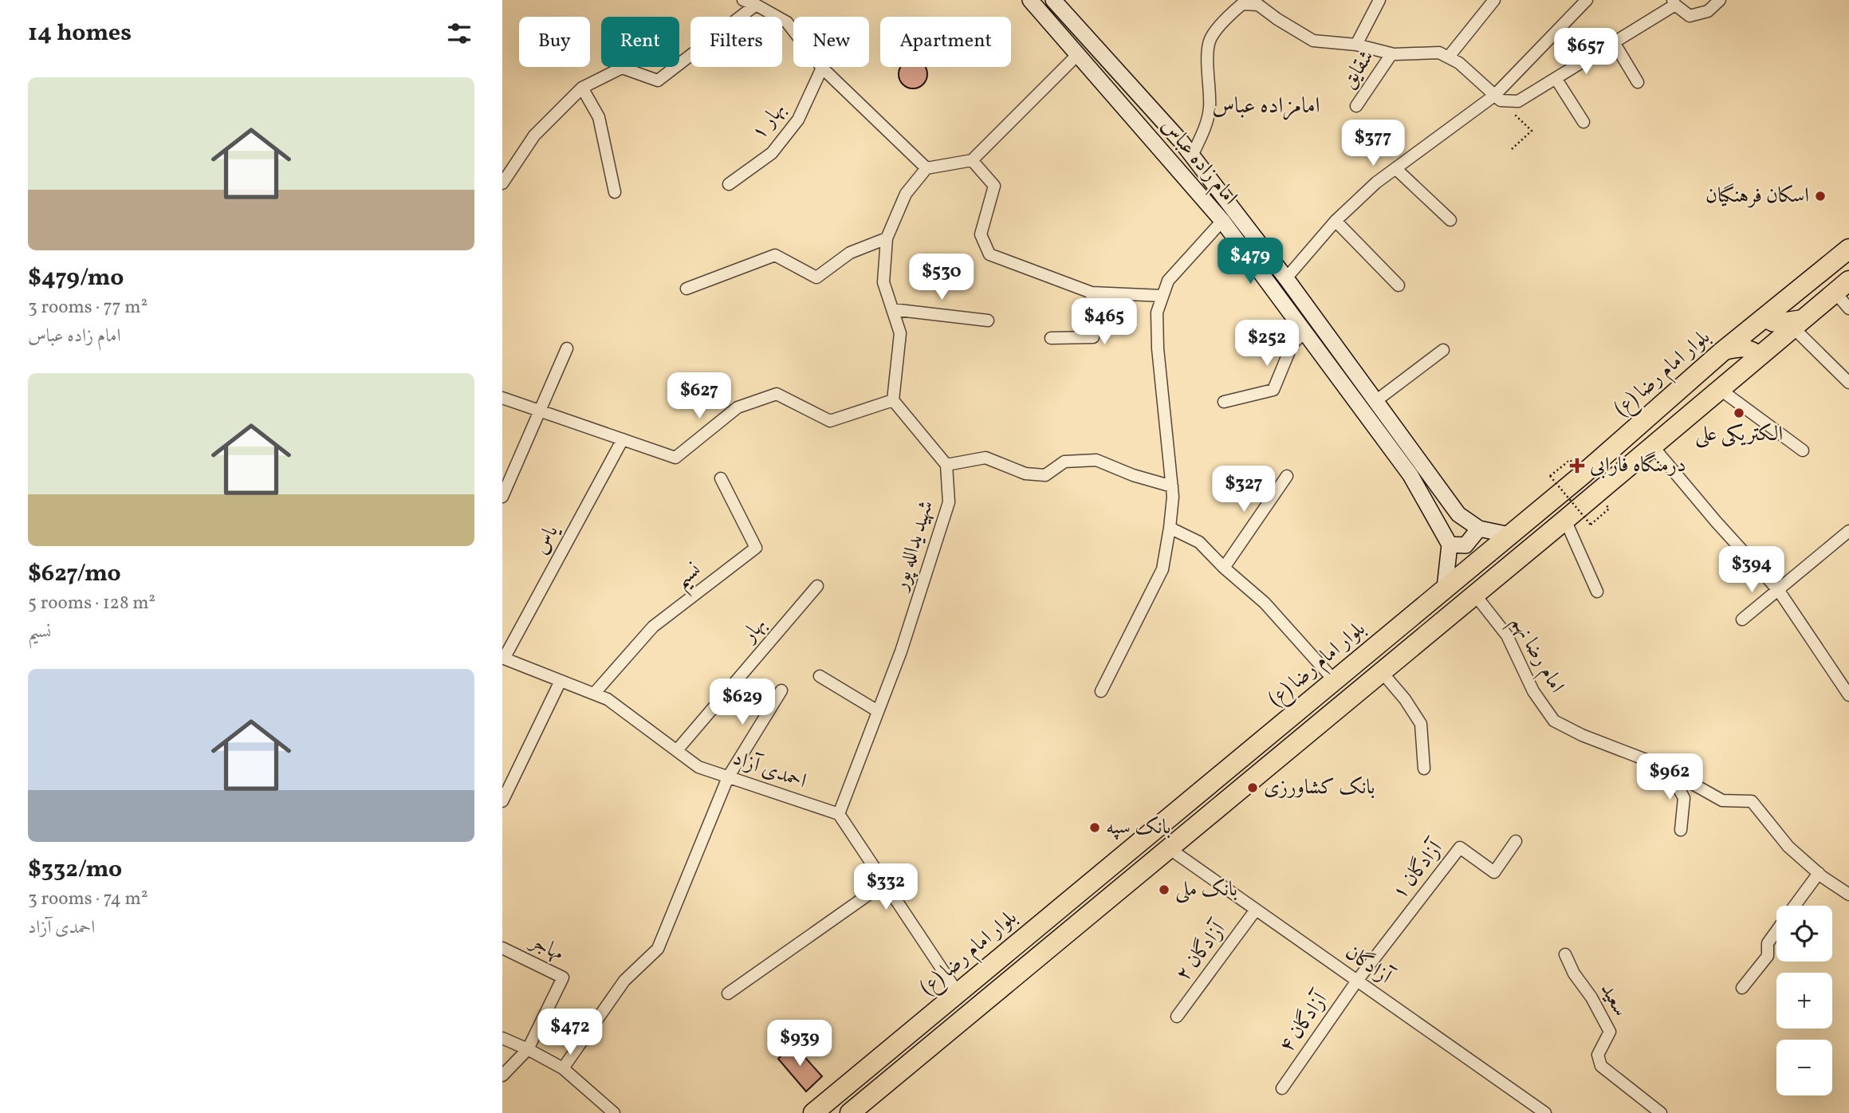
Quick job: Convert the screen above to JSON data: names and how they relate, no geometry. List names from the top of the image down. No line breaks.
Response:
{"streets":{"highway":["بلوار امام رضا (ع)"],"street":["شقایق","بهار ۱","امام زاده عباس","یاس","شهید یدالله پور","نسیم","بهار","امام رضا نهم","احمدی آزاد","آزادگان ۱","مهاجر","آزادگان ۲","آزادگان","سعید","آزادگان ۴"]},"crossings":[["امام زاده عباس","بلوار امام رضا (ع)"],["یاس","احمدی آزاد"],["شهید یدالله پور","احمدی آزاد"],["نسیم","احمدی آزاد"],["بهار","احمدی آزاد"],["آزادگان ۱","آزادگان"],["آزادگان ۱","آزادگان ۴"],["آزادگان ۲","آزادگان"],["آزادگان","آزادگان ۴"]],"districts":["امامزاده عباس"],"places":{"other":["اسکان فرهنگیان","الکتریکی علی","بانک کشاورزی","بانک سپه","بانک ملی"],"health":["درمنگاه فارابی"]},"page":{"heading":"14 homes","chip":["Buy","Rent","Filters","New","Apartment"],"price":["$657","$377","$479","$530","$465","$252","$627","$327","$394","$629","$962","$332","$472","$939"],"list":[{"name":"$479/mo","note":"3 rooms · 77 m² · امام زاده عباس"},{"name":"$627/mo","note":"5 rooms · 128 m² · نسیم"},{"name":"$332/mo","note":"3 rooms · 74 m² · احمدی آزاد"}],"map_buttons":["+","−"]}}
